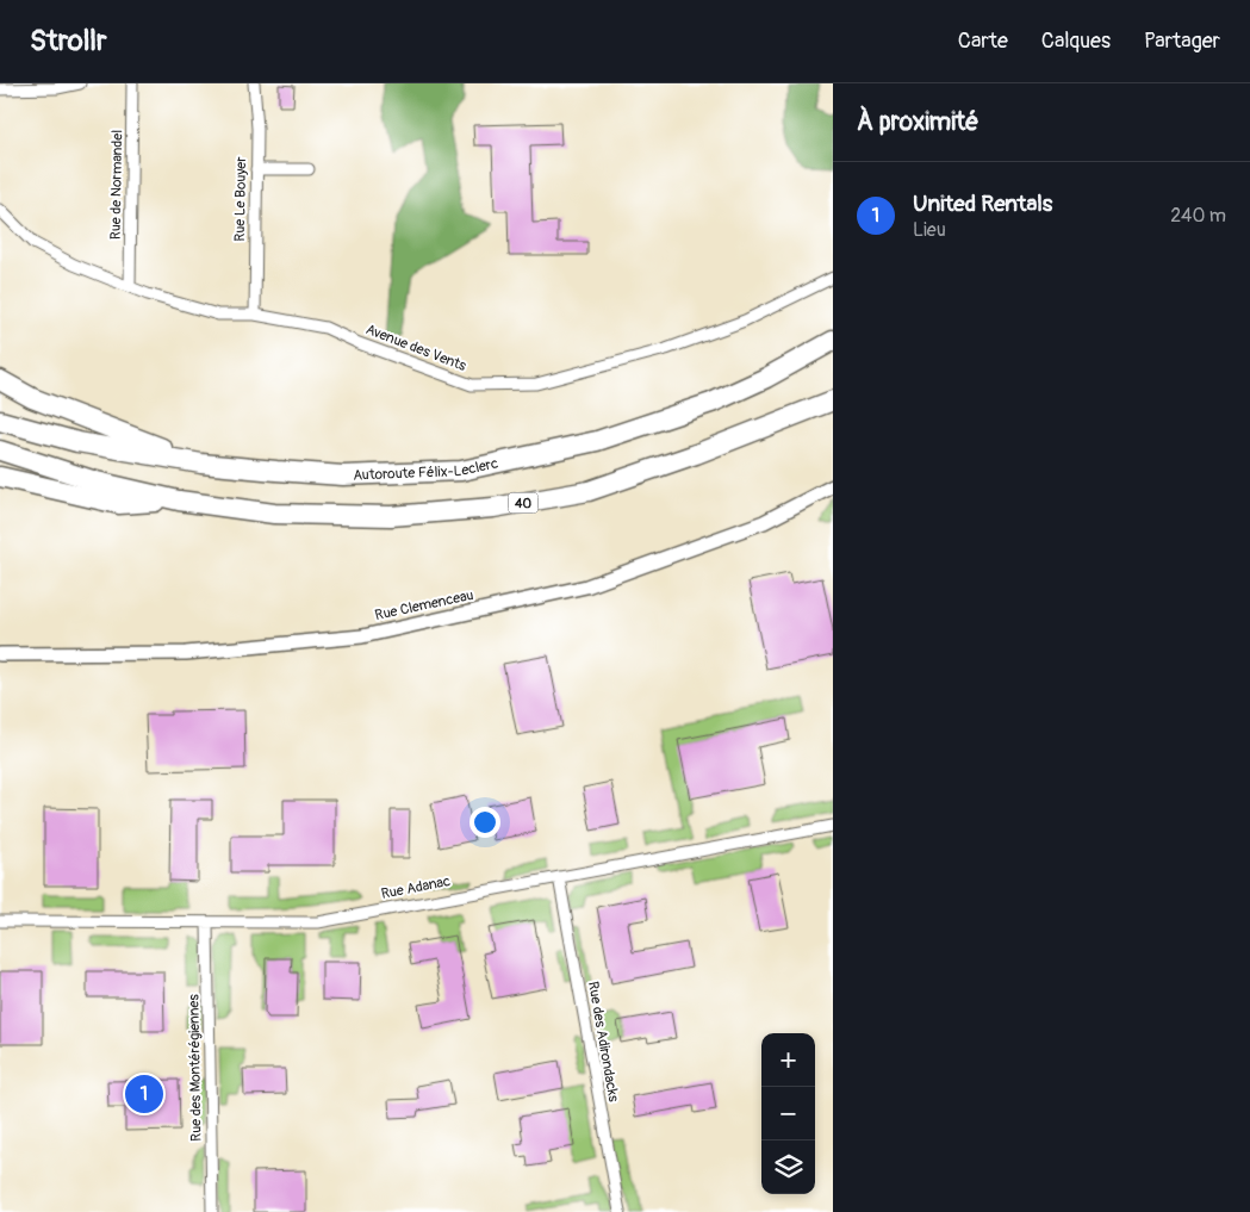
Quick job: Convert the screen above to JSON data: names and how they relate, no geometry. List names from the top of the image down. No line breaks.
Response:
{"streets":{"highway":["Autoroute Félix-Leclerc","40"],"street":["Rue de Normandel","Rue Le Bouyer","Avenue des Vents","Rue Clemenceau","Rue Adanac","Rue des Adirondacks","Rue des Montérégiennes"]},"crossings":[["Rue de Normandel","Avenue des Vents"],["Rue Le Bouyer","Avenue des Vents"],["Rue Adanac","Rue des Adirondacks"],["Rue Adanac","Rue des Montérégiennes"]],"page":{"header":"Strollr","nav":["Carte","Calques","Partager"],"heading":"À proximité","list":[{"mark":"1","name":"United Rentals","note":"Lieu","value":"240 m"}],"map_buttons":["+","−"],"pins":"1"}}
